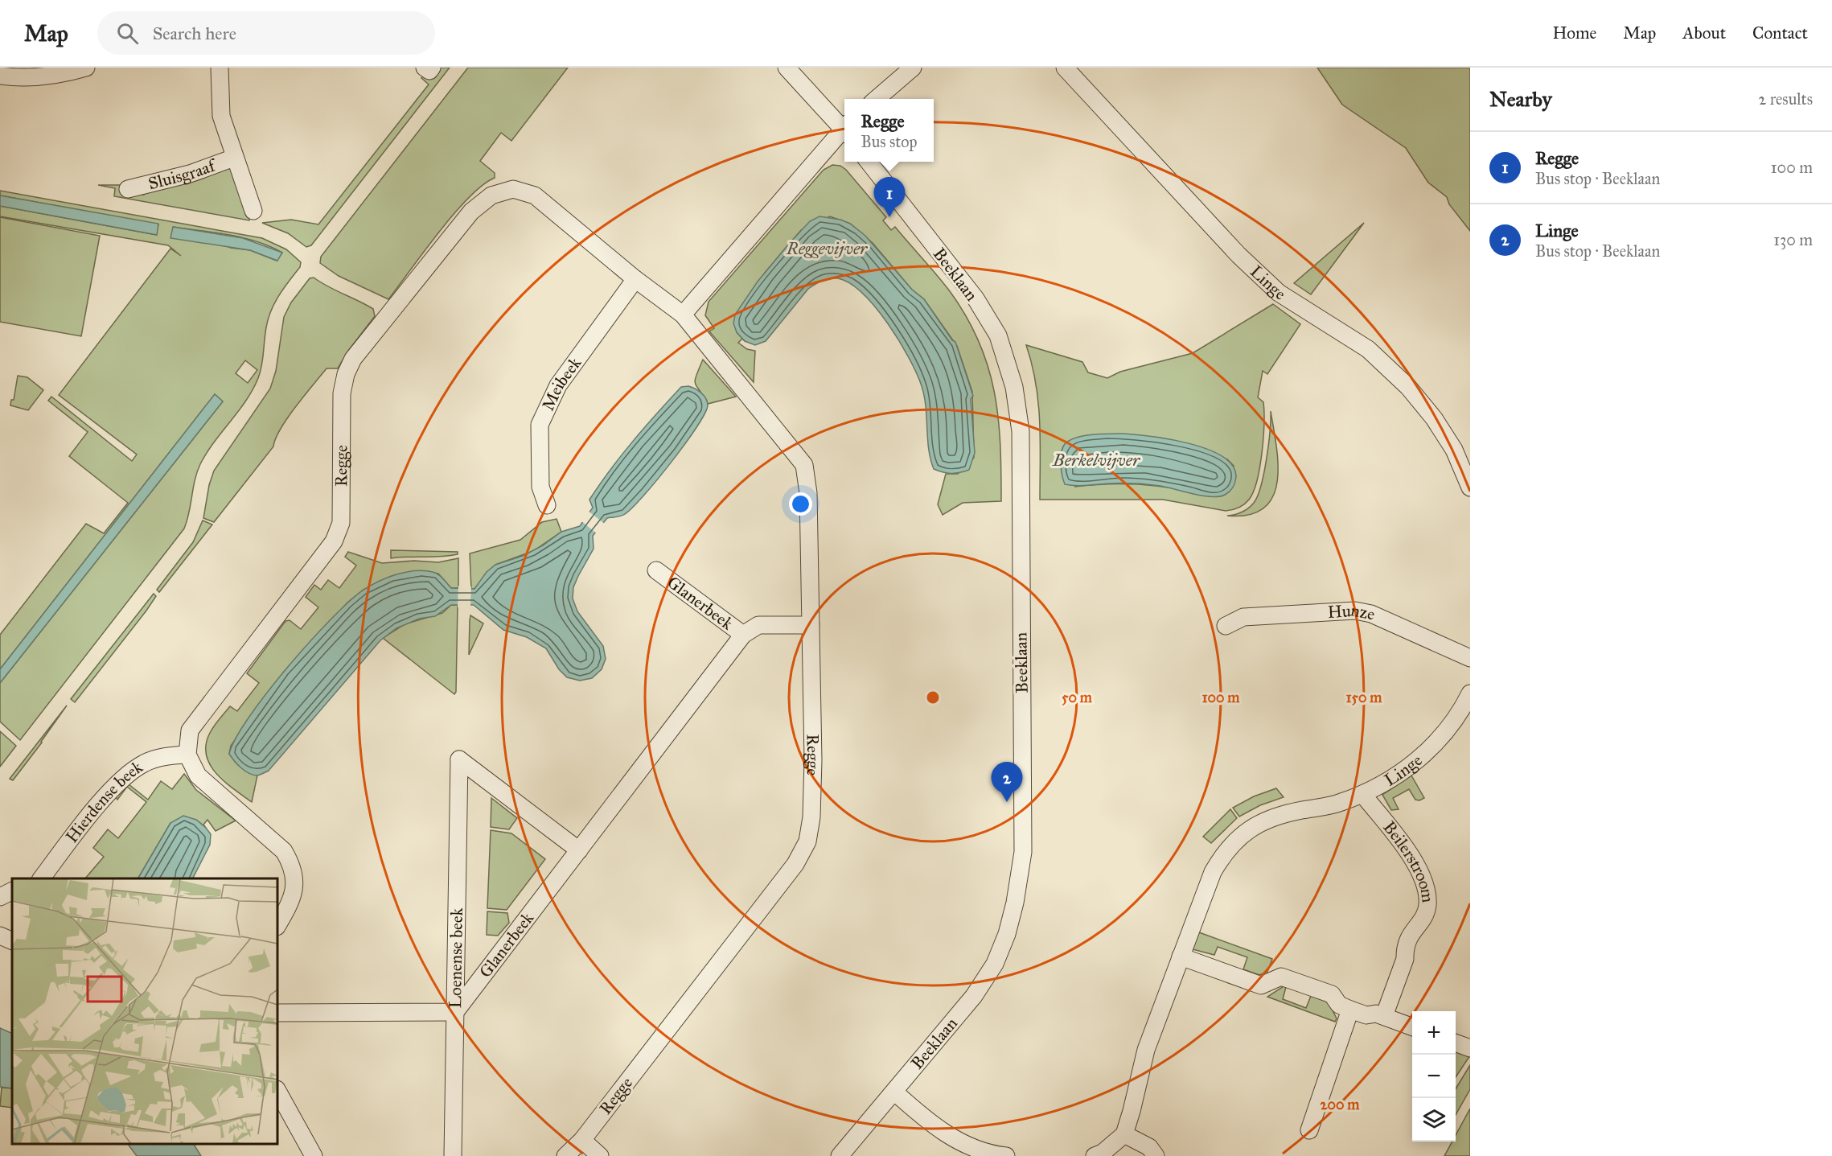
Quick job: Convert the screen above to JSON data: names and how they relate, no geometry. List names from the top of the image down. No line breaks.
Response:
{"streets":{"street":["Sluisgraaf","Beeklaan","Linge","Meibeek","Regge","Glanerbeek","Hunze","Hierdense beek","Beilerstroom","Loenense beek"]},"crossings":[["Linge","Beilerstroom"],["Meibeek","Regge"],["Regge","Glanerbeek"],["Regge","Hierdense beek"],["Glanerbeek","Loenense beek"]],"water":["Reggevijver","Berkelvijver"],"page":{"header":"Map","search":"Search here","nav":["Home","Map","About","Contact"],"heading":["Nearby","2 results"],"popup":["Regge","Bus stop"],"list":[{"mark":"1","name":"Regge","note":"Bus stop · Beeklaan","value":"100 m"},{"mark":"2","name":"Linge","note":"Bus stop · Beeklaan","value":"130 m"}],"pins":["1","2"],"map_buttons":["+","−"]},"rings":["50 m","100 m","150 m","200 m"]}
